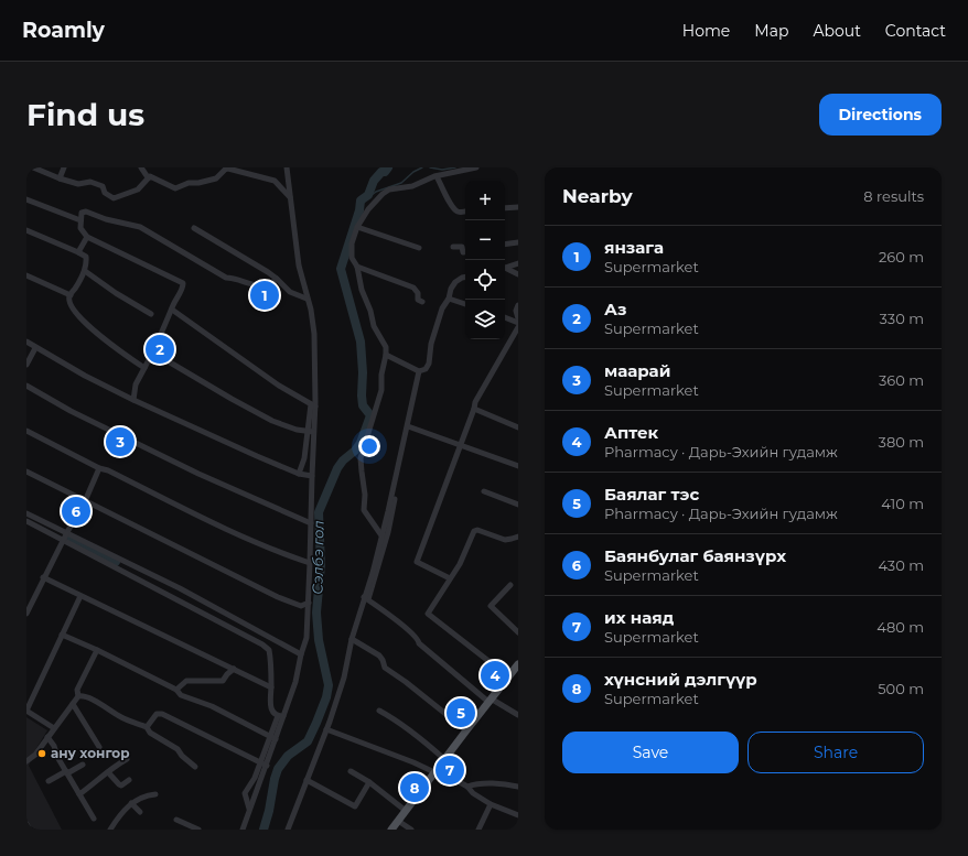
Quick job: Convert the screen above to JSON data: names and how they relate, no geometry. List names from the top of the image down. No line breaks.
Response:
{"water":["Сэлбэ гол"],"places":["ану хонгор"],"page":{"header":"Roamly","nav":["Home","Map","About","Contact"],"buttons":["Directions",["Save","Share"]],"title":"Find us","heading":["Nearby","8 results"],"map_buttons":["+","−"],"list":[{"mark":"1","name":"янзага","note":"Supermarket","value":"260 m"},{"mark":"2","name":"Аз","note":"Supermarket","value":"330 m"},{"mark":"3","name":"маарай","note":"Supermarket","value":"360 m"},{"mark":"4","name":"Аптек","note":"Pharmacy · Дарь-Эхийн гудамж","value":"380 m"},{"mark":"5","name":"Баялаг тэс","note":"Pharmacy · Дарь-Эхийн гудамж","value":"410 m"},{"mark":"6","name":"Баянбулаг баянзүрх","note":"Supermarket","value":"430 m"},{"mark":"7","name":"их наяд","note":"Supermarket","value":"480 m"},{"mark":"8","name":"хүнсний дэлгүүр","note":"Supermarket","value":"500 m"}],"pins":["1","2","3","6","4","5","7","8"]}}
